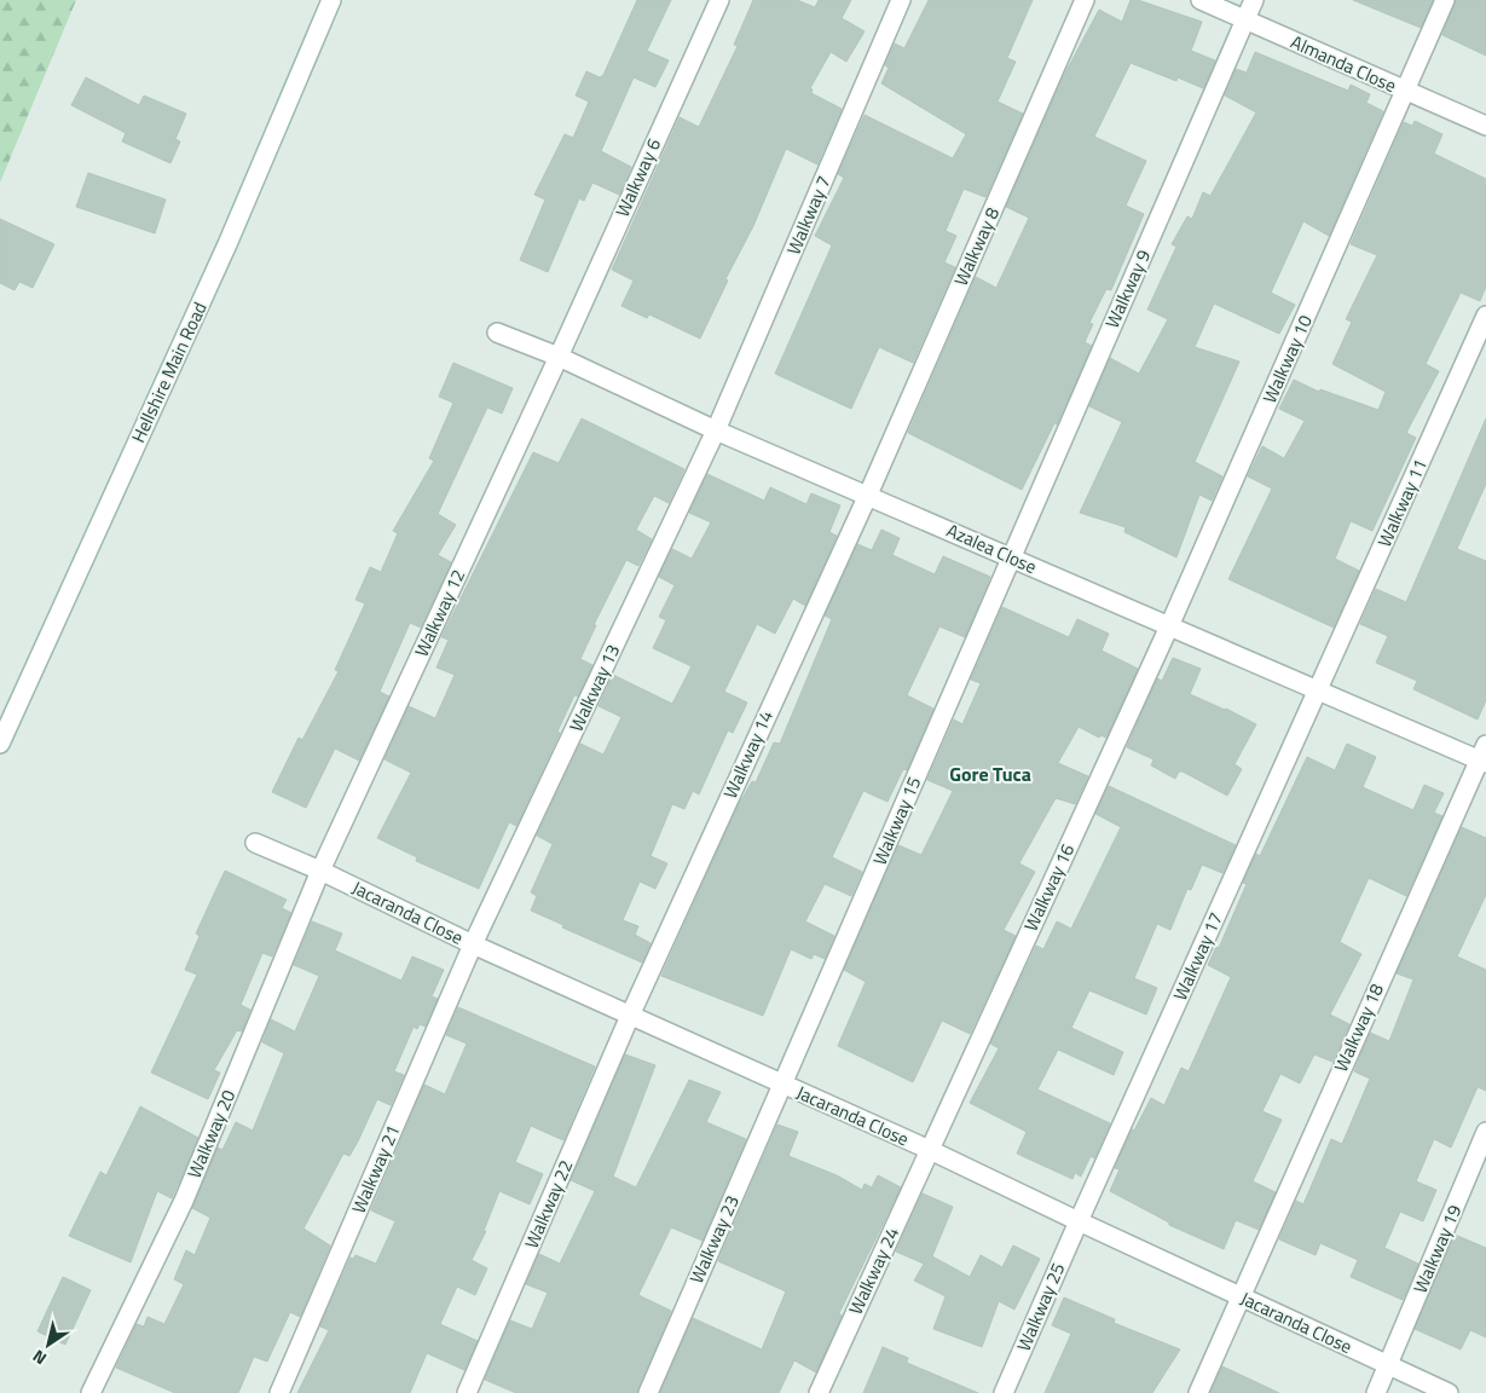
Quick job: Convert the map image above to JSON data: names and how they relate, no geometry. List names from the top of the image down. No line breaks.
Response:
{"streets":{"street":["Almanda Close","Walkway 6","Walkway 7","Walkway 8","Walkway 9","Walkway 10","Hellshire Main Road","Walkway 11","Azalea Close","Walkway 12","Walkway 13","Walkway 14","Walkway 15","Walkway 16","Jacaranda Close","Walkway 17","Walkway 18","Walkway 20","Walkway 21","Walkway 22","Walkway 23","Walkway 19","Walkway 24","Walkway 25"]},"crossings":[["Almanda Close","Walkway 9"],["Almanda Close","Walkway 10"],["Walkway 6","Azalea Close"],["Walkway 6","Walkway 12"],["Walkway 7","Azalea Close"],["Walkway 7","Walkway 13"],["Walkway 8","Azalea Close"],["Walkway 8","Walkway 14"],["Walkway 9","Azalea Close"],["Walkway 9","Walkway 15"],["Walkway 10","Azalea Close"],["Walkway 10","Walkway 16"],["Walkway 11","Azalea Close"],["Walkway 11","Walkway 17"],["Azalea Close","Walkway 12"],["Azalea Close","Walkway 13"],["Azalea Close","Walkway 14"],["Azalea Close","Walkway 15"],["Azalea Close","Walkway 16"],["Azalea Close","Walkway 17"],["Azalea Close","Walkway 18"],["Walkway 12","Jacaranda Close"],["Walkway 12","Walkway 20"],["Walkway 13","Jacaranda Close"],["Walkway 13","Walkway 21"],["Walkway 14","Jacaranda Close"],["Walkway 14","Walkway 22"],["Walkway 15","Jacaranda Close"],["Walkway 15","Walkway 23"],["Walkway 16","Jacaranda Close"],["Walkway 16","Walkway 24"],["Jacaranda Close","Walkway 17"],["Jacaranda Close","Walkway 18"],["Jacaranda Close","Walkway 20"],["Jacaranda Close","Walkway 21"],["Jacaranda Close","Walkway 22"],["Jacaranda Close","Walkway 23"],["Jacaranda Close","Walkway 19"],["Jacaranda Close","Walkway 24"],["Jacaranda Close","Walkway 25"],["Walkway 17","Walkway 25"]],"districts":["Gore Tuca"],"north":"bottom left"}
